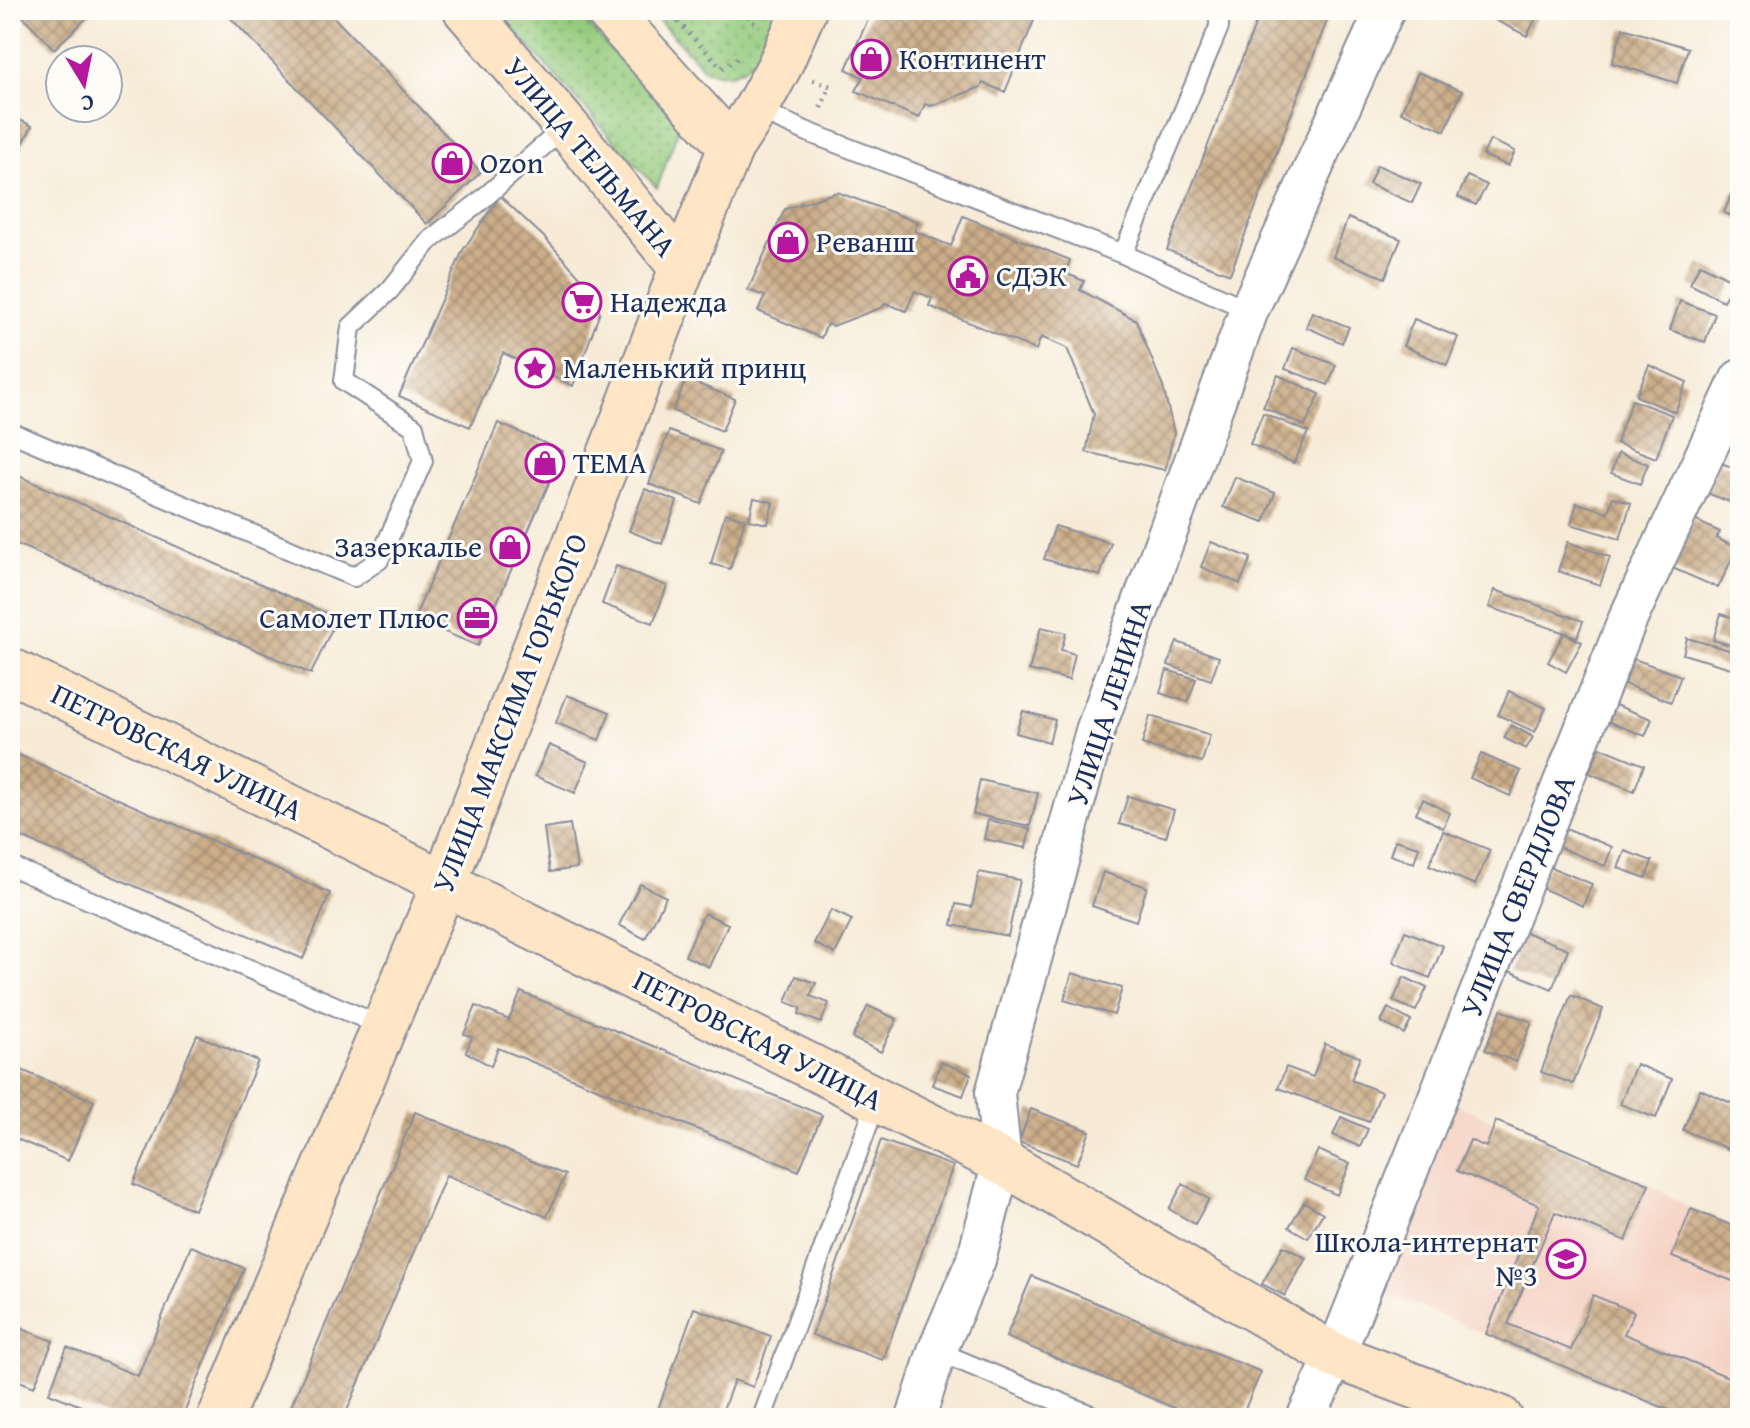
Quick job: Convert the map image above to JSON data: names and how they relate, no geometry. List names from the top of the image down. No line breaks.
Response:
{"streets":{"main road":["УЛИЦА ТЕЛЬМАНА","УЛИЦА МАКСИМА ГОРЬКОГО","ПЕТРОВСКАЯ УЛИЦА"],"street":["УЛИЦА ЛЕНИНА","УЛИЦА СВЕРДЛОВА"]},"crossings":[["УЛИЦА ТЕЛЬМАНА","УЛИЦА МАКСИМА ГОРЬКОГО"],["УЛИЦА ЛЕНИНА","ПЕТРОВСКАЯ УЛИЦА"],["УЛИЦА МАКСИМА ГОРЬКОГО","ПЕТРОВСКАЯ УЛИЦА"],["ПЕТРОВСКАЯ УЛИЦА","УЛИЦА СВЕРДЛОВА"]],"places":{"shop":["Континент","Ozon","Реванш","ТЕМА","Зазеркалье"],"public building":["СДЭК"],"supermarket":["Надежда"],"place":["Маленький принц"],"office":["Самолет Плюс"],"school or university":["Школа-интернат №3"]},"north":"bottom"}
